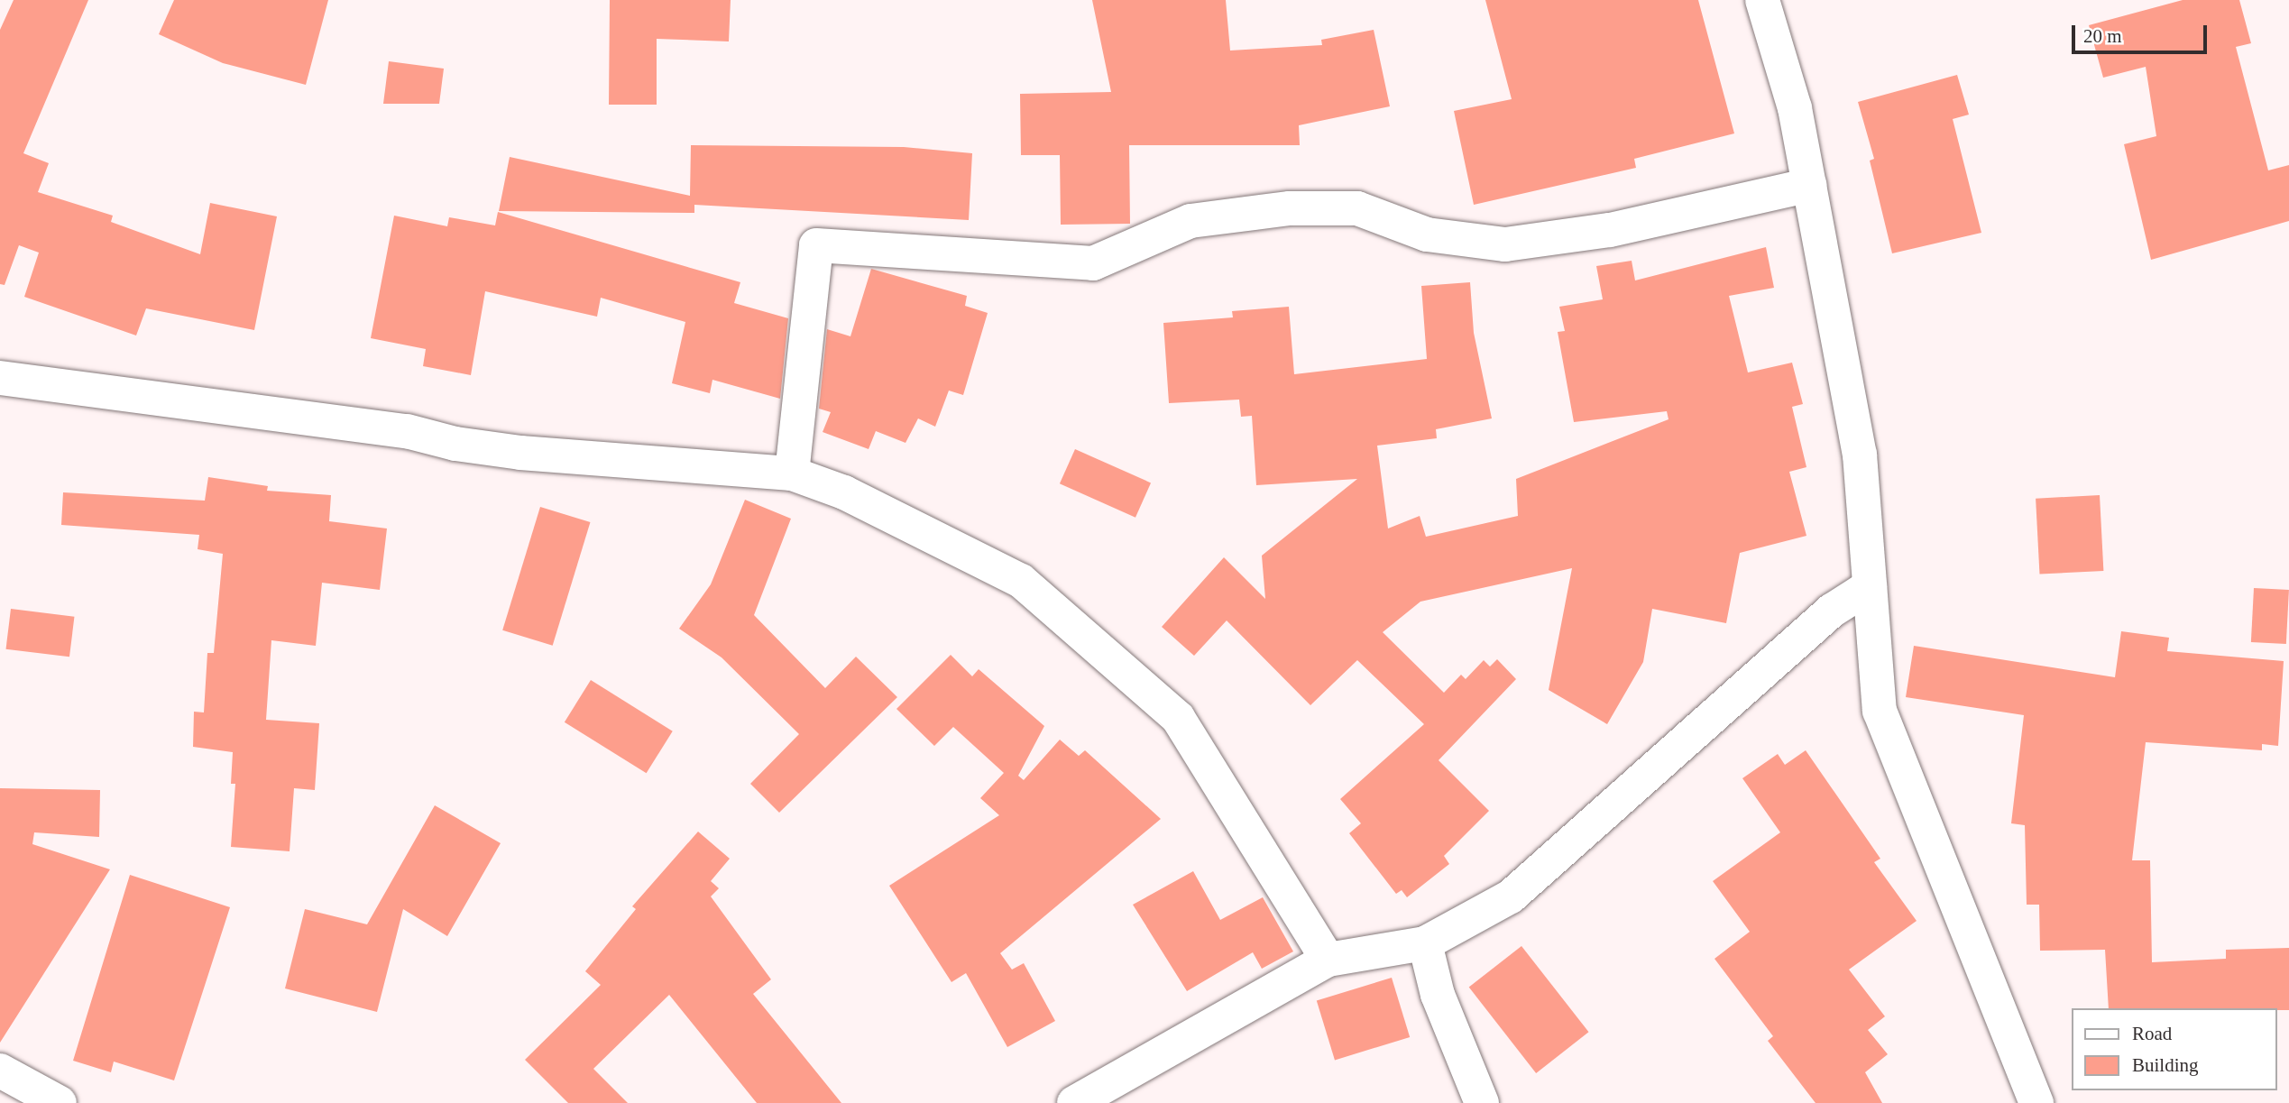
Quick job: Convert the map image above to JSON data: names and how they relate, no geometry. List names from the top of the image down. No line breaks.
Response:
{"legend":["Road","Building"],"scale_bar":"20 m"}
